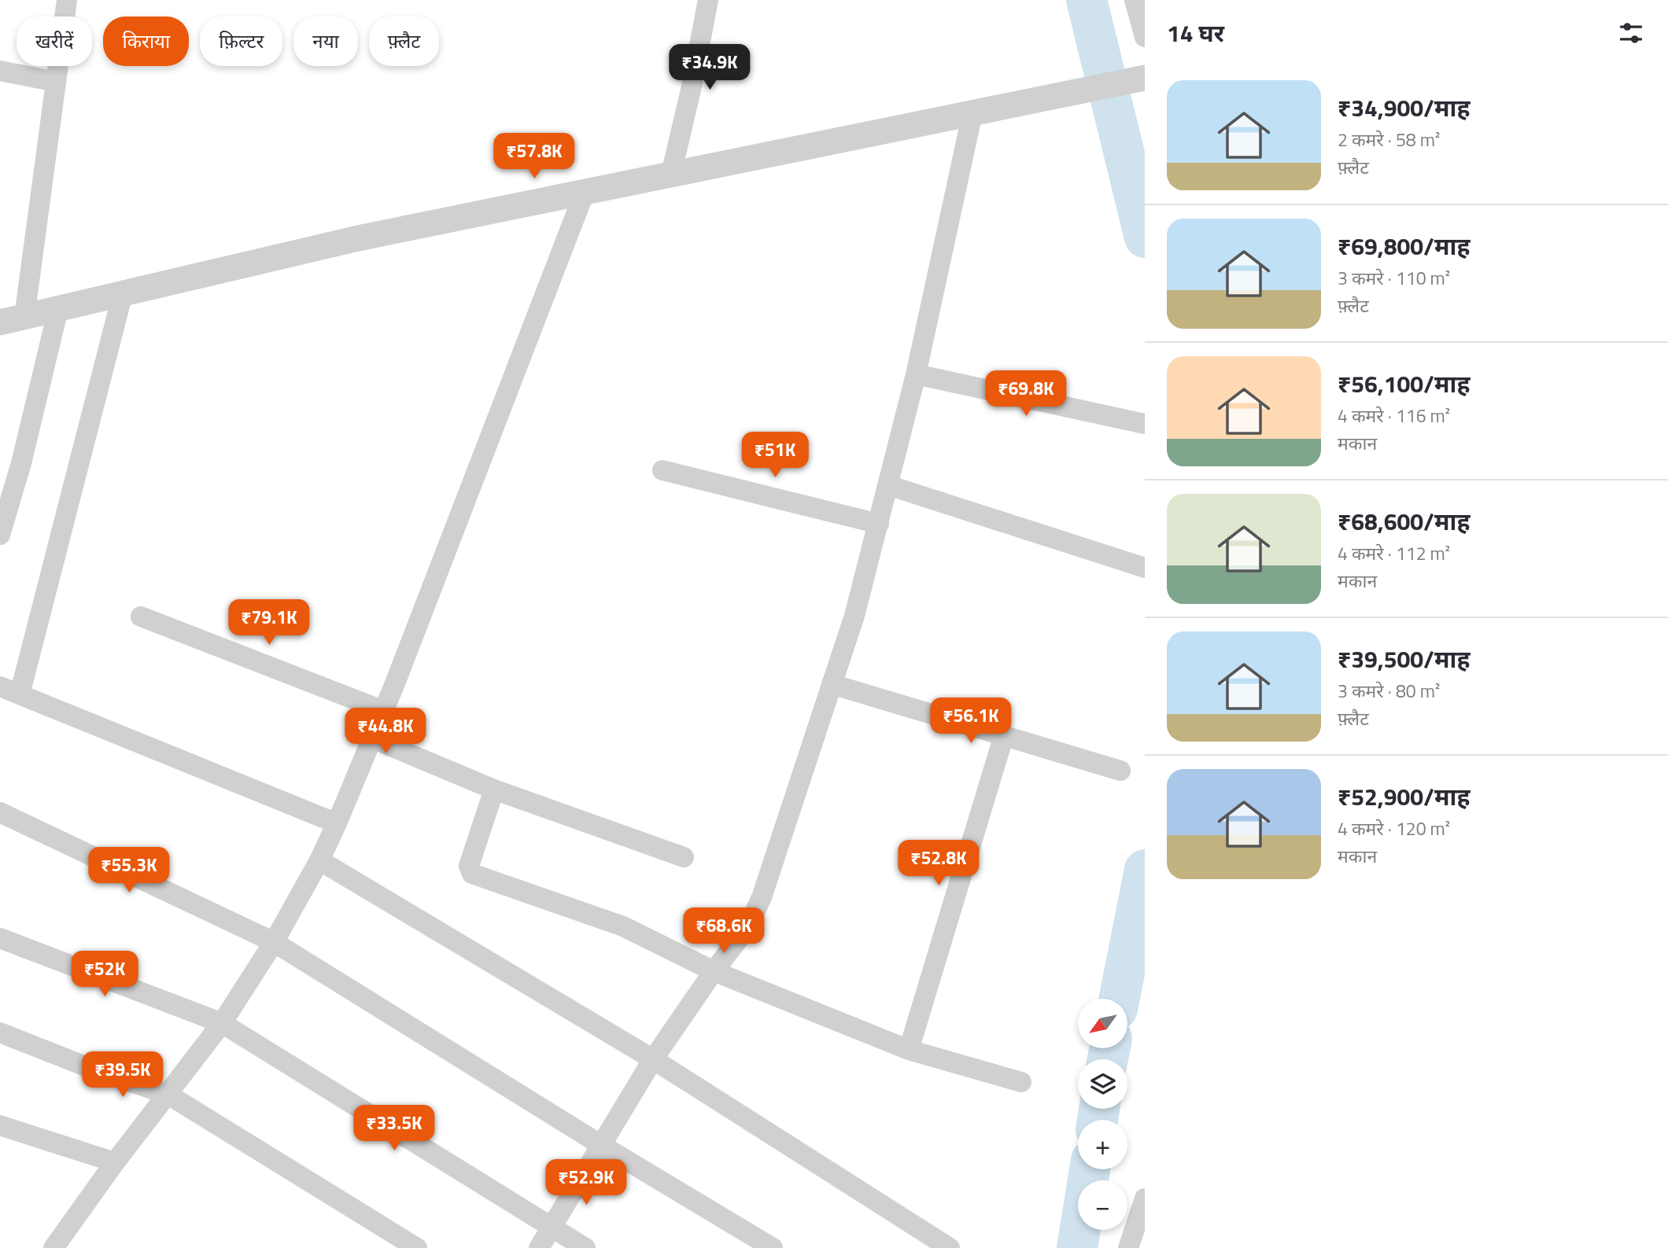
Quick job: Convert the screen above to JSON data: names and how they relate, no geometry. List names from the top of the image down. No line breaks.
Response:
{"north":"bottom left","page":{"heading":"14 घर","chip":["खरीदें","किराया","फ़िल्टर","नया","फ़्लैट"],"price":["₹34.9K","₹57.8K","₹69.8K","₹51K","₹79.1K","₹56.1K","₹44.8K","₹52.8K","₹55.3K","₹68.6K","₹52K","₹39.5K","₹33.5K","₹52.9K"],"list":[{"name":"₹34,900/माह","note":"2 कमरे · 58 m² · फ़्लैट"},{"name":"₹69,800/माह","note":"3 कमरे · 110 m² · फ़्लैट"},{"name":"₹56,100/माह","note":"4 कमरे · 116 m² · मकान"},{"name":"₹68,600/माह","note":"4 कमरे · 112 m² · मकान"},{"name":"₹39,500/माह","note":"3 कमरे · 80 m² · फ़्लैट"},{"name":"₹52,900/माह","note":"4 कमरे · 120 m² · मकान"}],"map_buttons":["+","−"]}}
